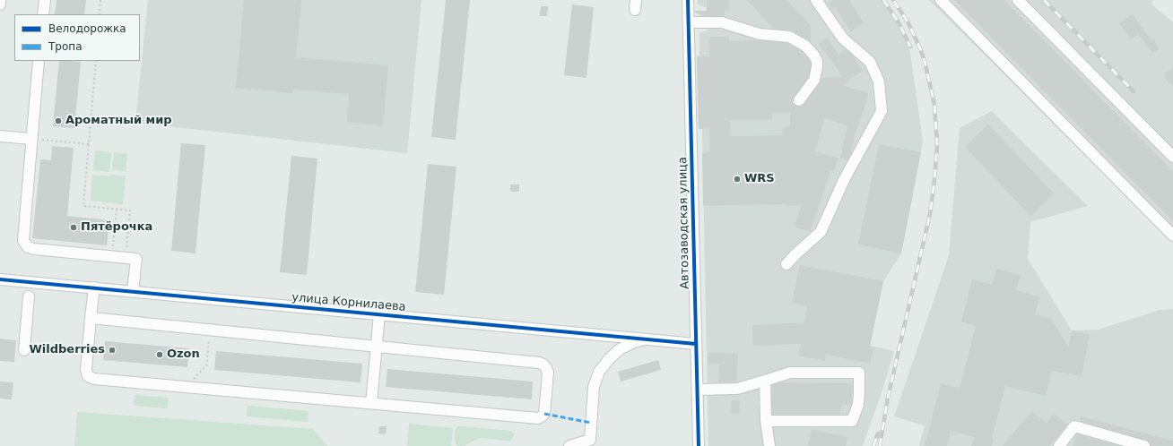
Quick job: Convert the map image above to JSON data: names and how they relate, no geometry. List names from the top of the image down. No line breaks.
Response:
{"streets":{"street":["Автозаводская улица","улица Корнилаева"]},"crossings":[["Автозаводская улица","улица Корнилаева"]],"places":["Ароматный мир","WRS","Пятёрочка","Wildberries","Ozon"],"legend":["Велодорожка","Тропа"]}
